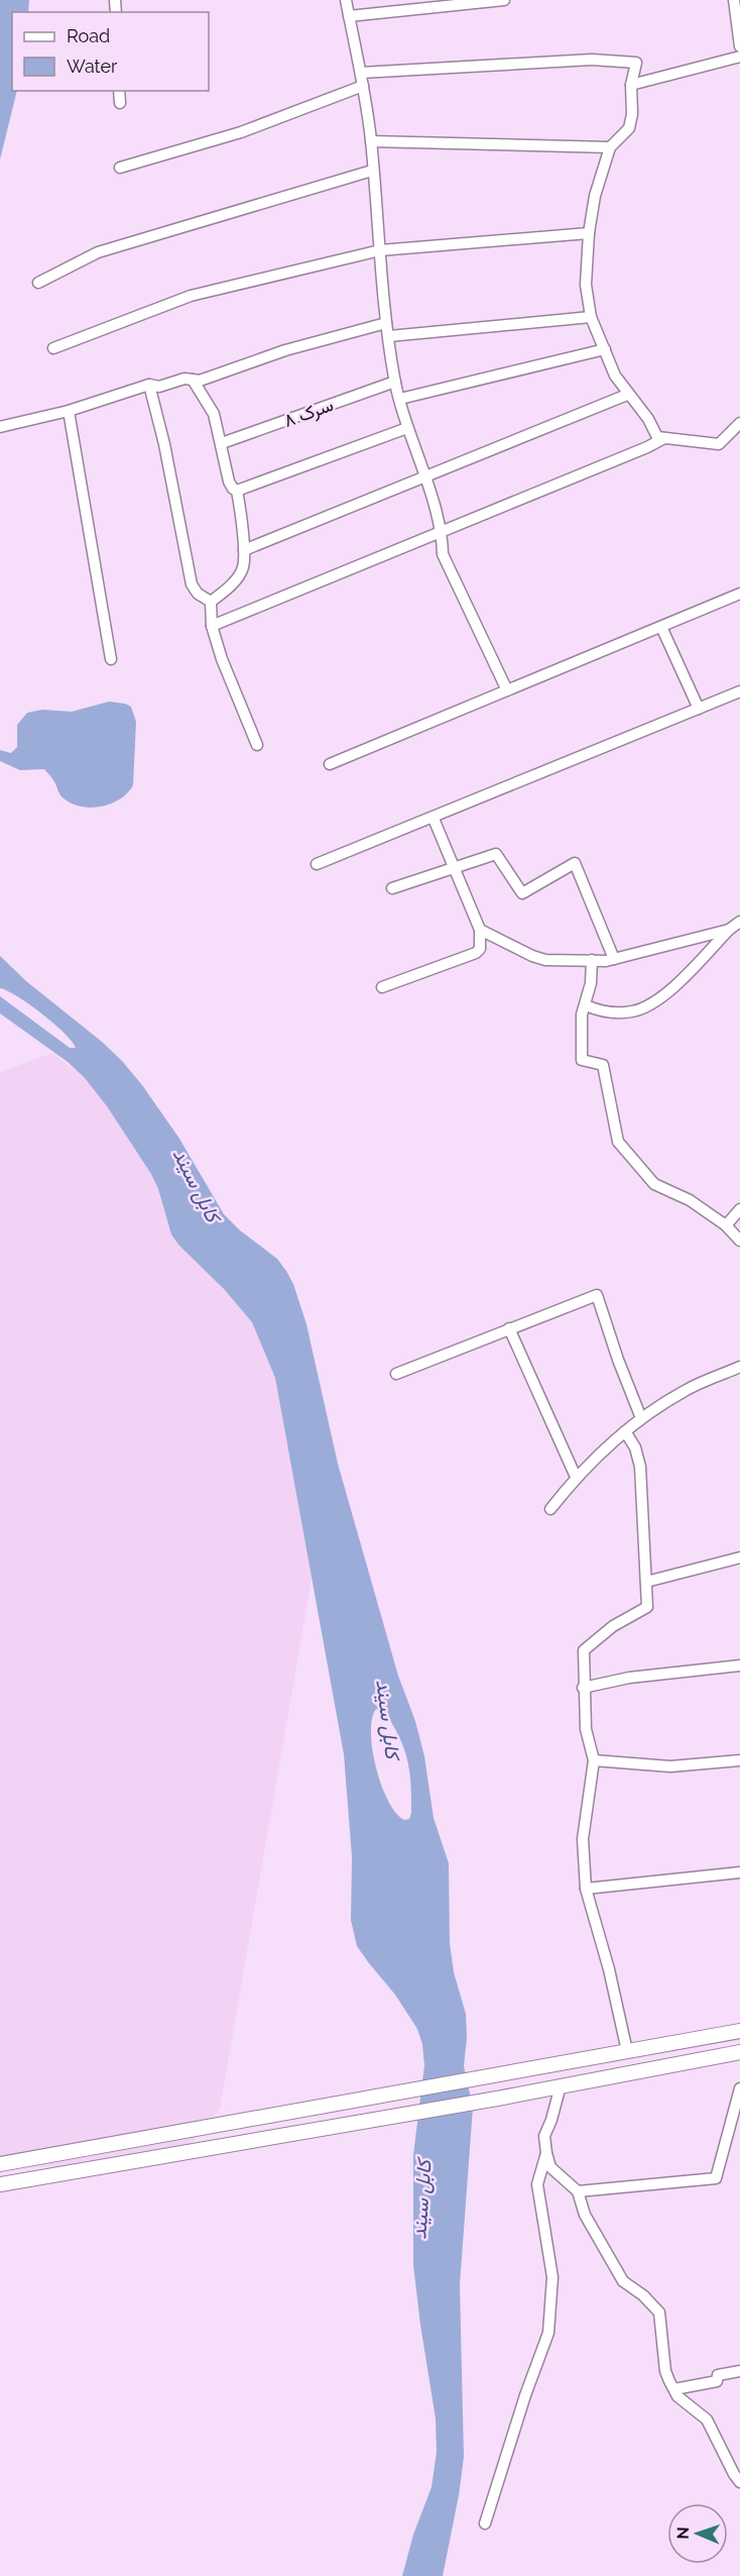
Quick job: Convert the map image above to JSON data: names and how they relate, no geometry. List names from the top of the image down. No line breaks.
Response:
{"streets":{"street":["سرک ۸"]},"water":["کابل سيند"],"legend":["Road","Water"],"north":"left"}
